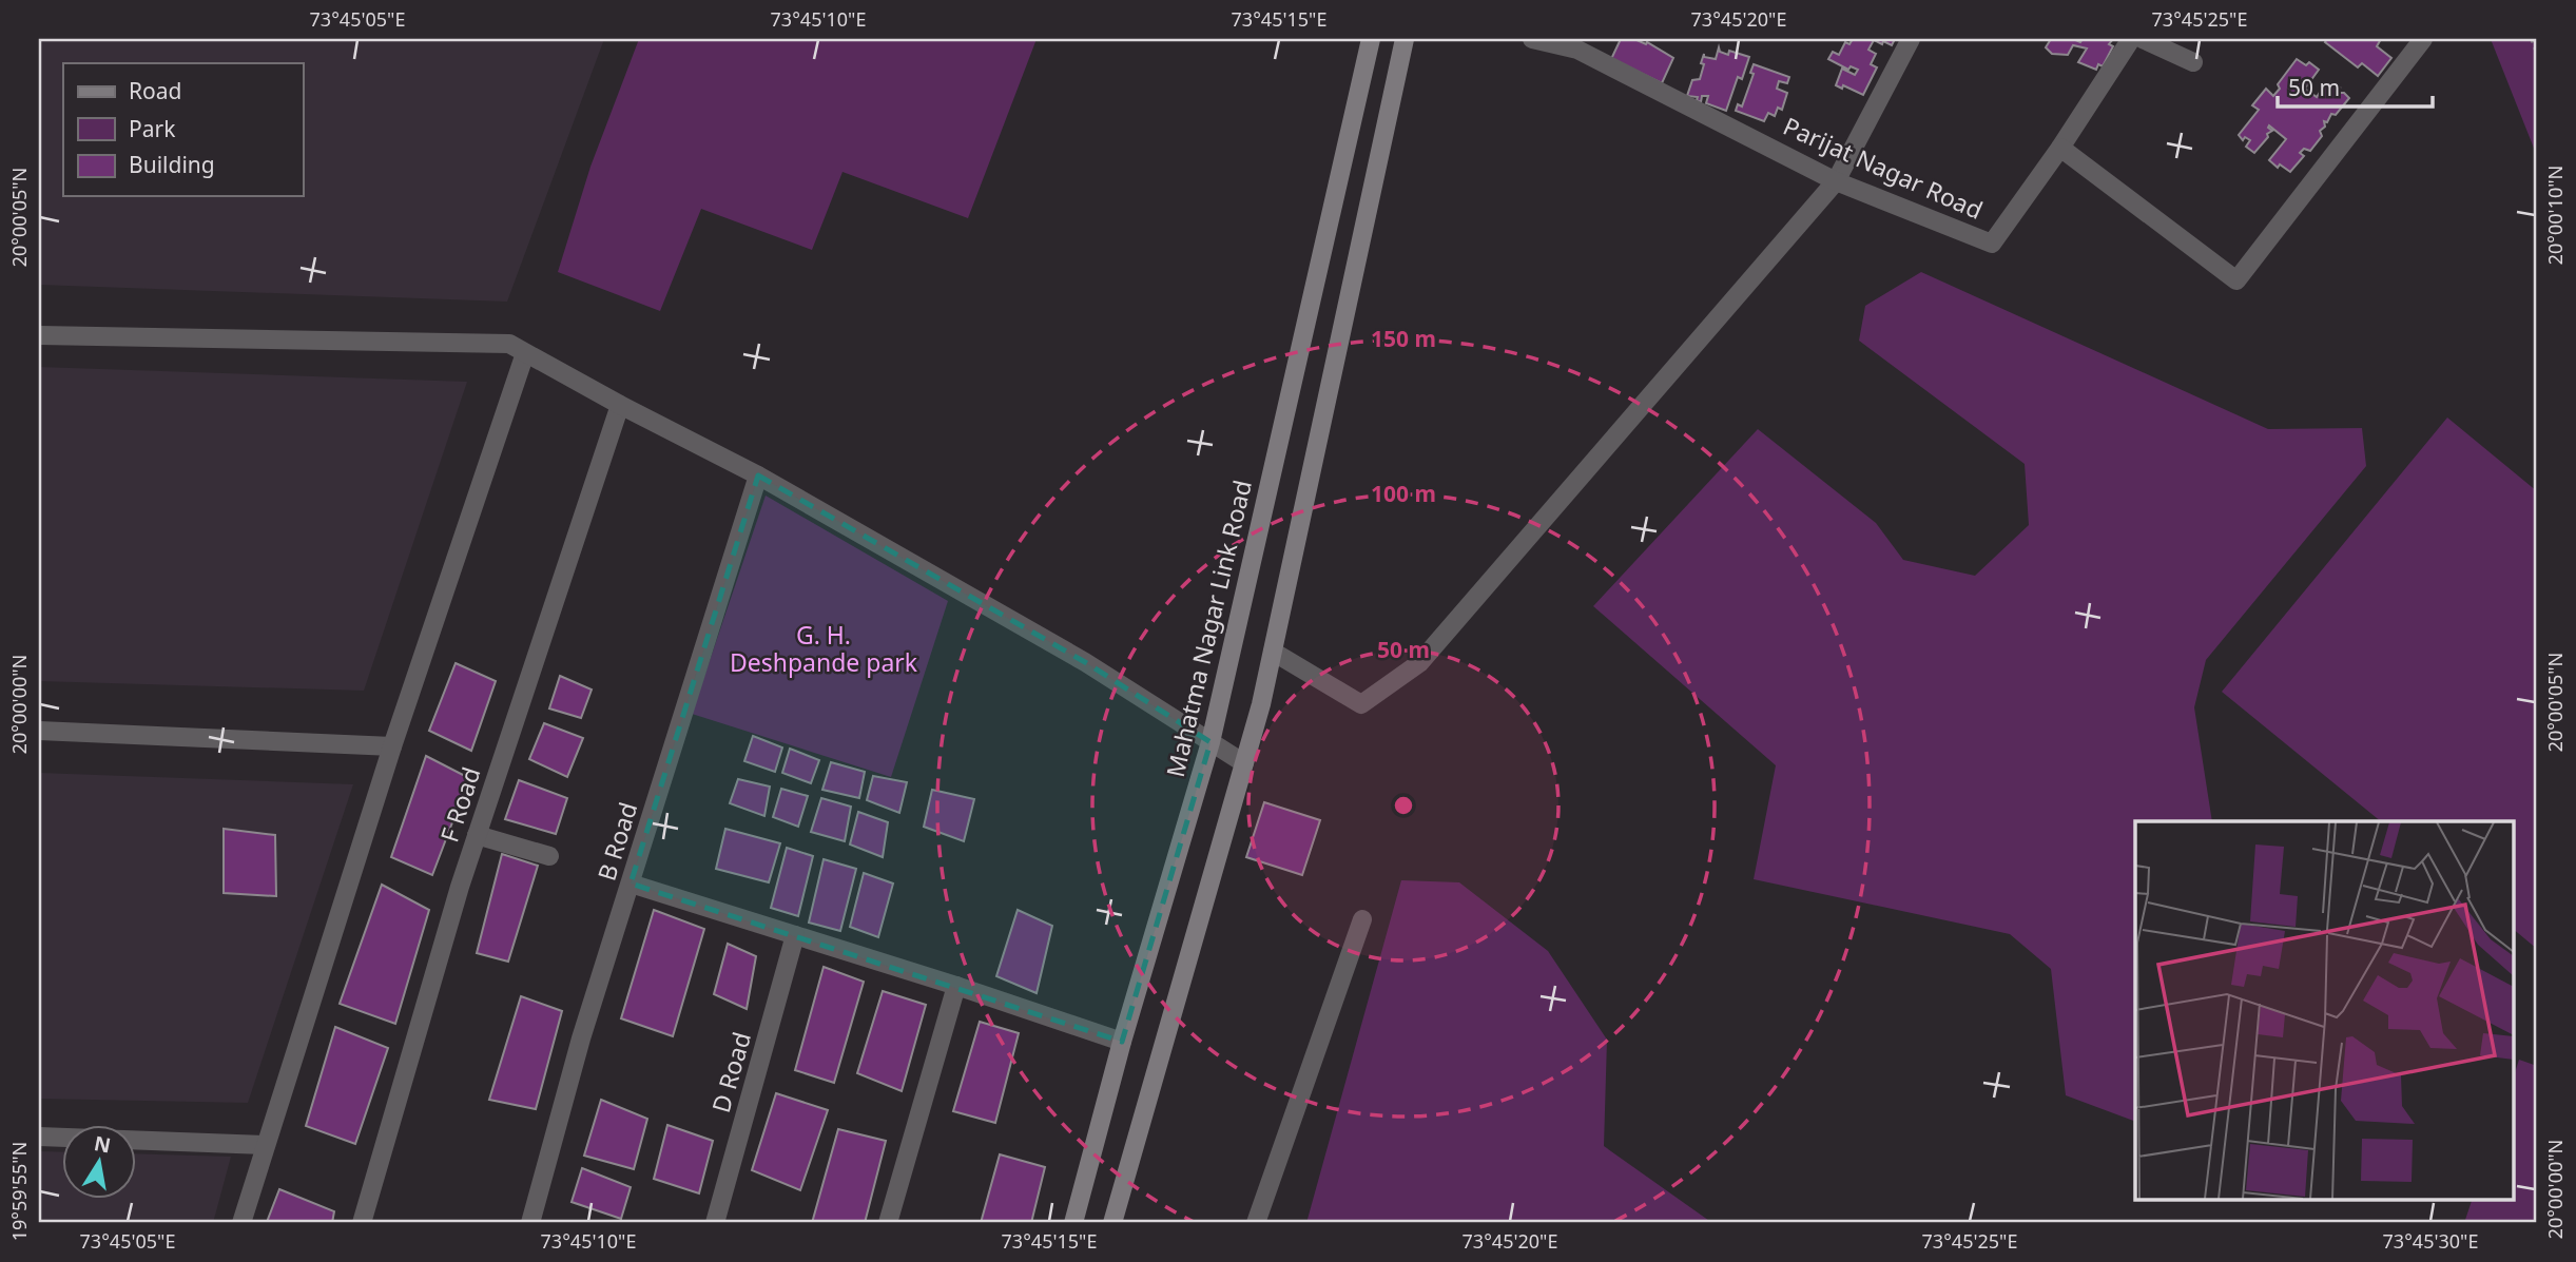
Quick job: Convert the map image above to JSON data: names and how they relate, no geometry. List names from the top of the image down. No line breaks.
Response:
{"streets":{"main road":["Mahatma Nagar Link Road"],"street":["Parijat Nagar Road","F Road","B Road","D Road"]},"parks":["G. H. Deshpande park"],"legend":["Road","Park","Building"],"scale_bar":"50 m","north":"top","coordinates":["73°45'05\"E","73°45'10\"E","73°45'15\"E","73°45'20\"E","73°45'25\"E","20°00'10\"N","20°00'05\"N","20°00'00\"N","19°59'55\"N","73°45'30\"E"],"rings":["150 m","100 m","50 m"]}
